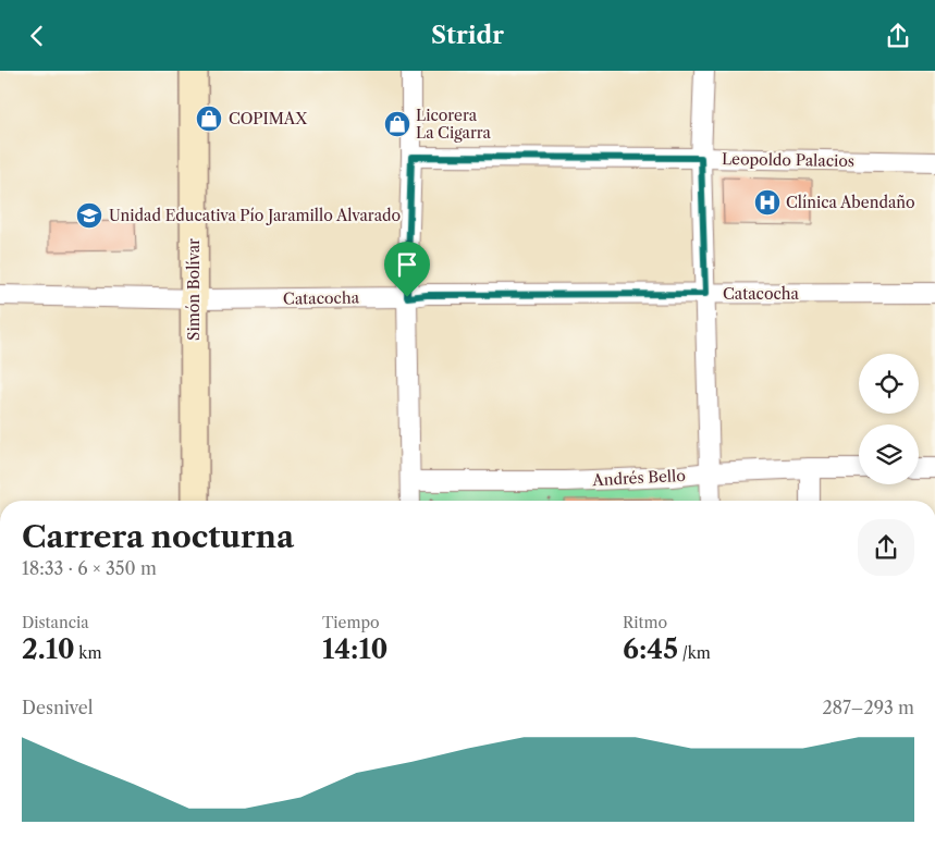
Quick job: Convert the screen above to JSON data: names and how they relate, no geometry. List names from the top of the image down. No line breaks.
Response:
{"streets":{"street":["Leopoldo Palacios","Simón Bolívar","Catacocha","Andrés Bello"]},"crossings":[["Simón Bolívar","Catacocha"]],"places":{"shop":["COPIMAX","Licorera La Cigarra"],"hospital":["Clínica Abendaño"],"school or university":["Unidad Educativa Pío Jaramillo Alvarado"]},"page":{"header":"Stridr","heading":["Carrera nocturna","18:33 · 6 × 350 m"],"stats":[["Distancia","2.10 km"],["Tiempo","14:10"],["Ritmo","6:45 /km"]],"chart":["Desnivel","287–293 m"]}}
